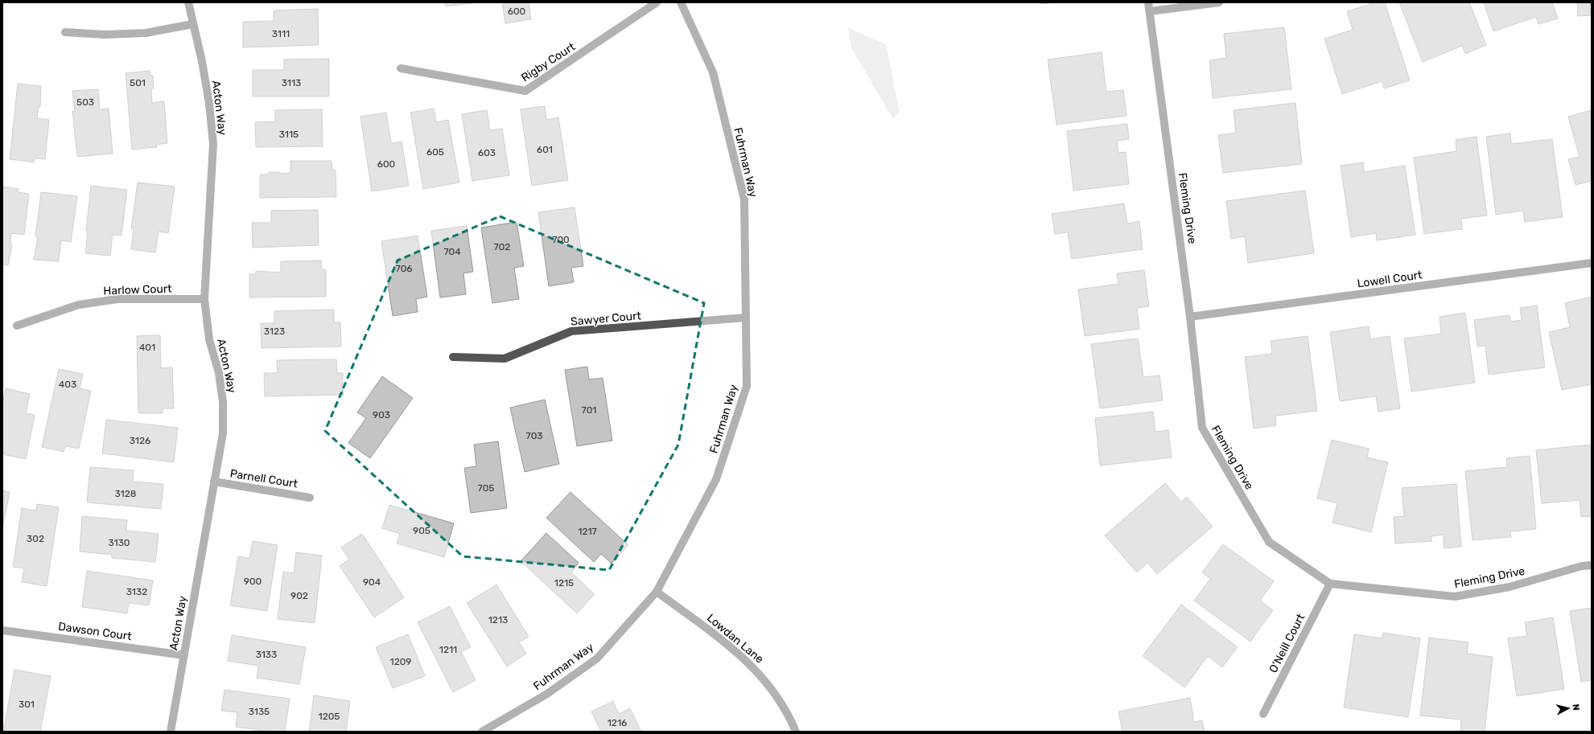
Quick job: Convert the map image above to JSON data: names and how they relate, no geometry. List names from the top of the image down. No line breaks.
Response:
{"streets":{"street":["Rigby Court","Acton Way","Fuhrman Way","Fleming Drive","Lowell Court","Harlow Court","Sawyer Court","Parnell Court","Dawson Court","Lowdan Lane","O'Neill Court"]},"crossings":[["Acton Way","Harlow Court"],["Acton Way","Parnell Court"],["Acton Way","Dawson Court"],["Fuhrman Way","Sawyer Court"],["Fuhrman Way","Lowdan Lane"],["Fleming Drive","Lowell Court"],["Fleming Drive","O'Neill Court"]],"house_numbers":["600","3111","501","3113","503","3115","601","605","603","600","700","702","704","706","3123","401","403","701","903","703","3126","705","3128","905","1217","302","3130","900","904","1215","3132","902","1213","1211","3133","1209","301","3135","1205","1216"],"north":"right"}
